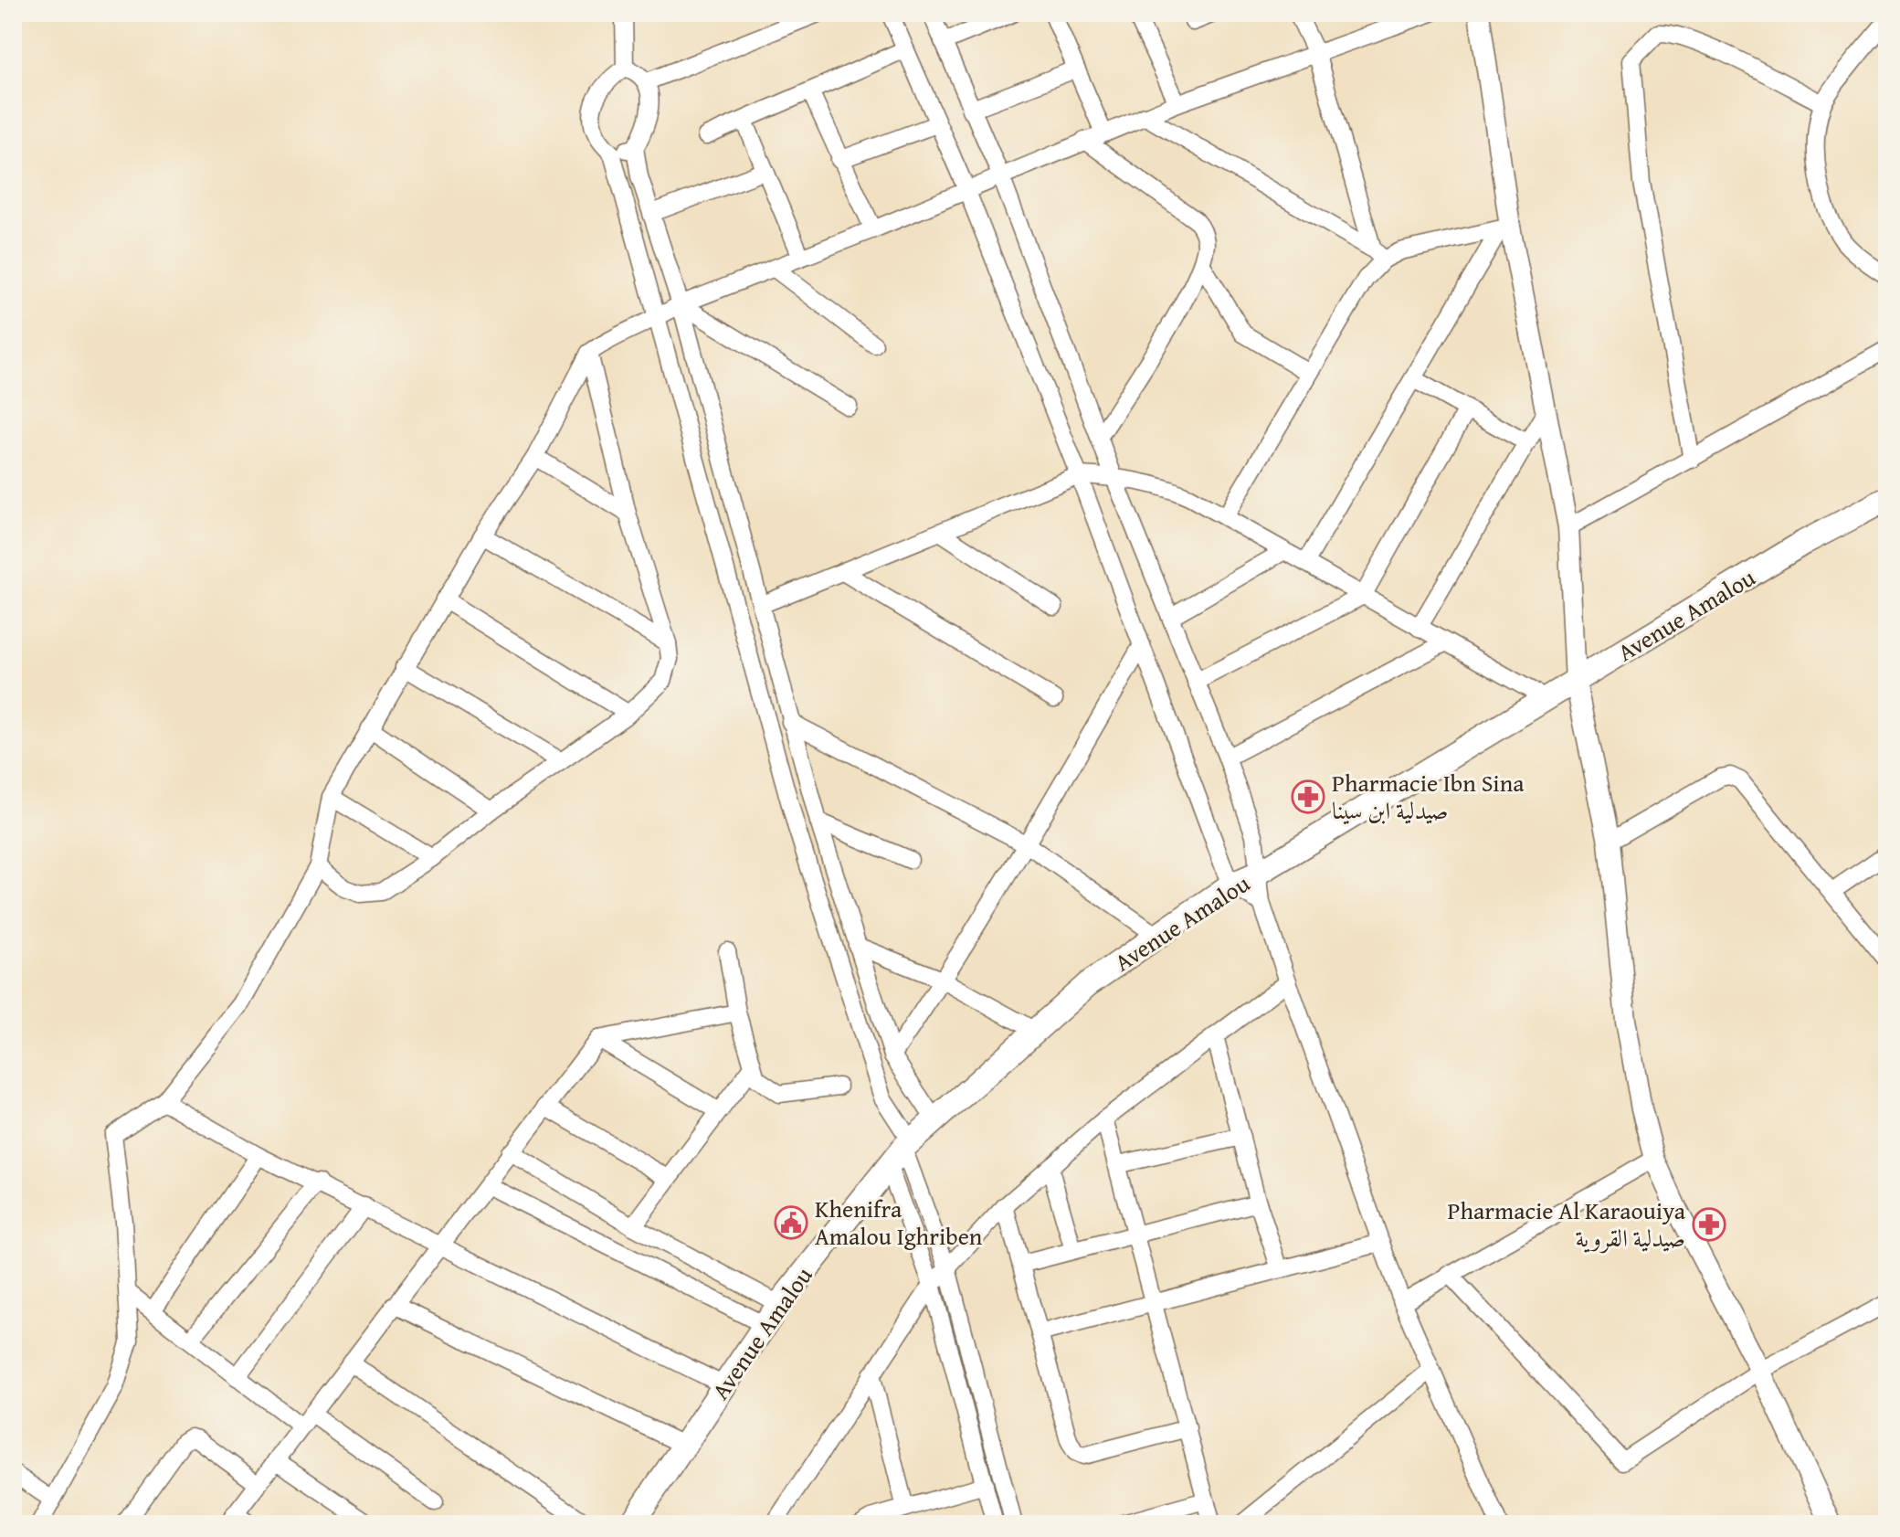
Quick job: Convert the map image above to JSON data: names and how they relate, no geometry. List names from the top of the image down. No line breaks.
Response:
{"streets":{"main road":["Avenue Amalou"]},"places":{"pharmacy":["Pharmacie Ibn Sina صيدلية ابن سينا","Pharmacie Al Karaouiya صيدلية القروية"],"public building":["Khenifra Amalou Ighriben"]}}
